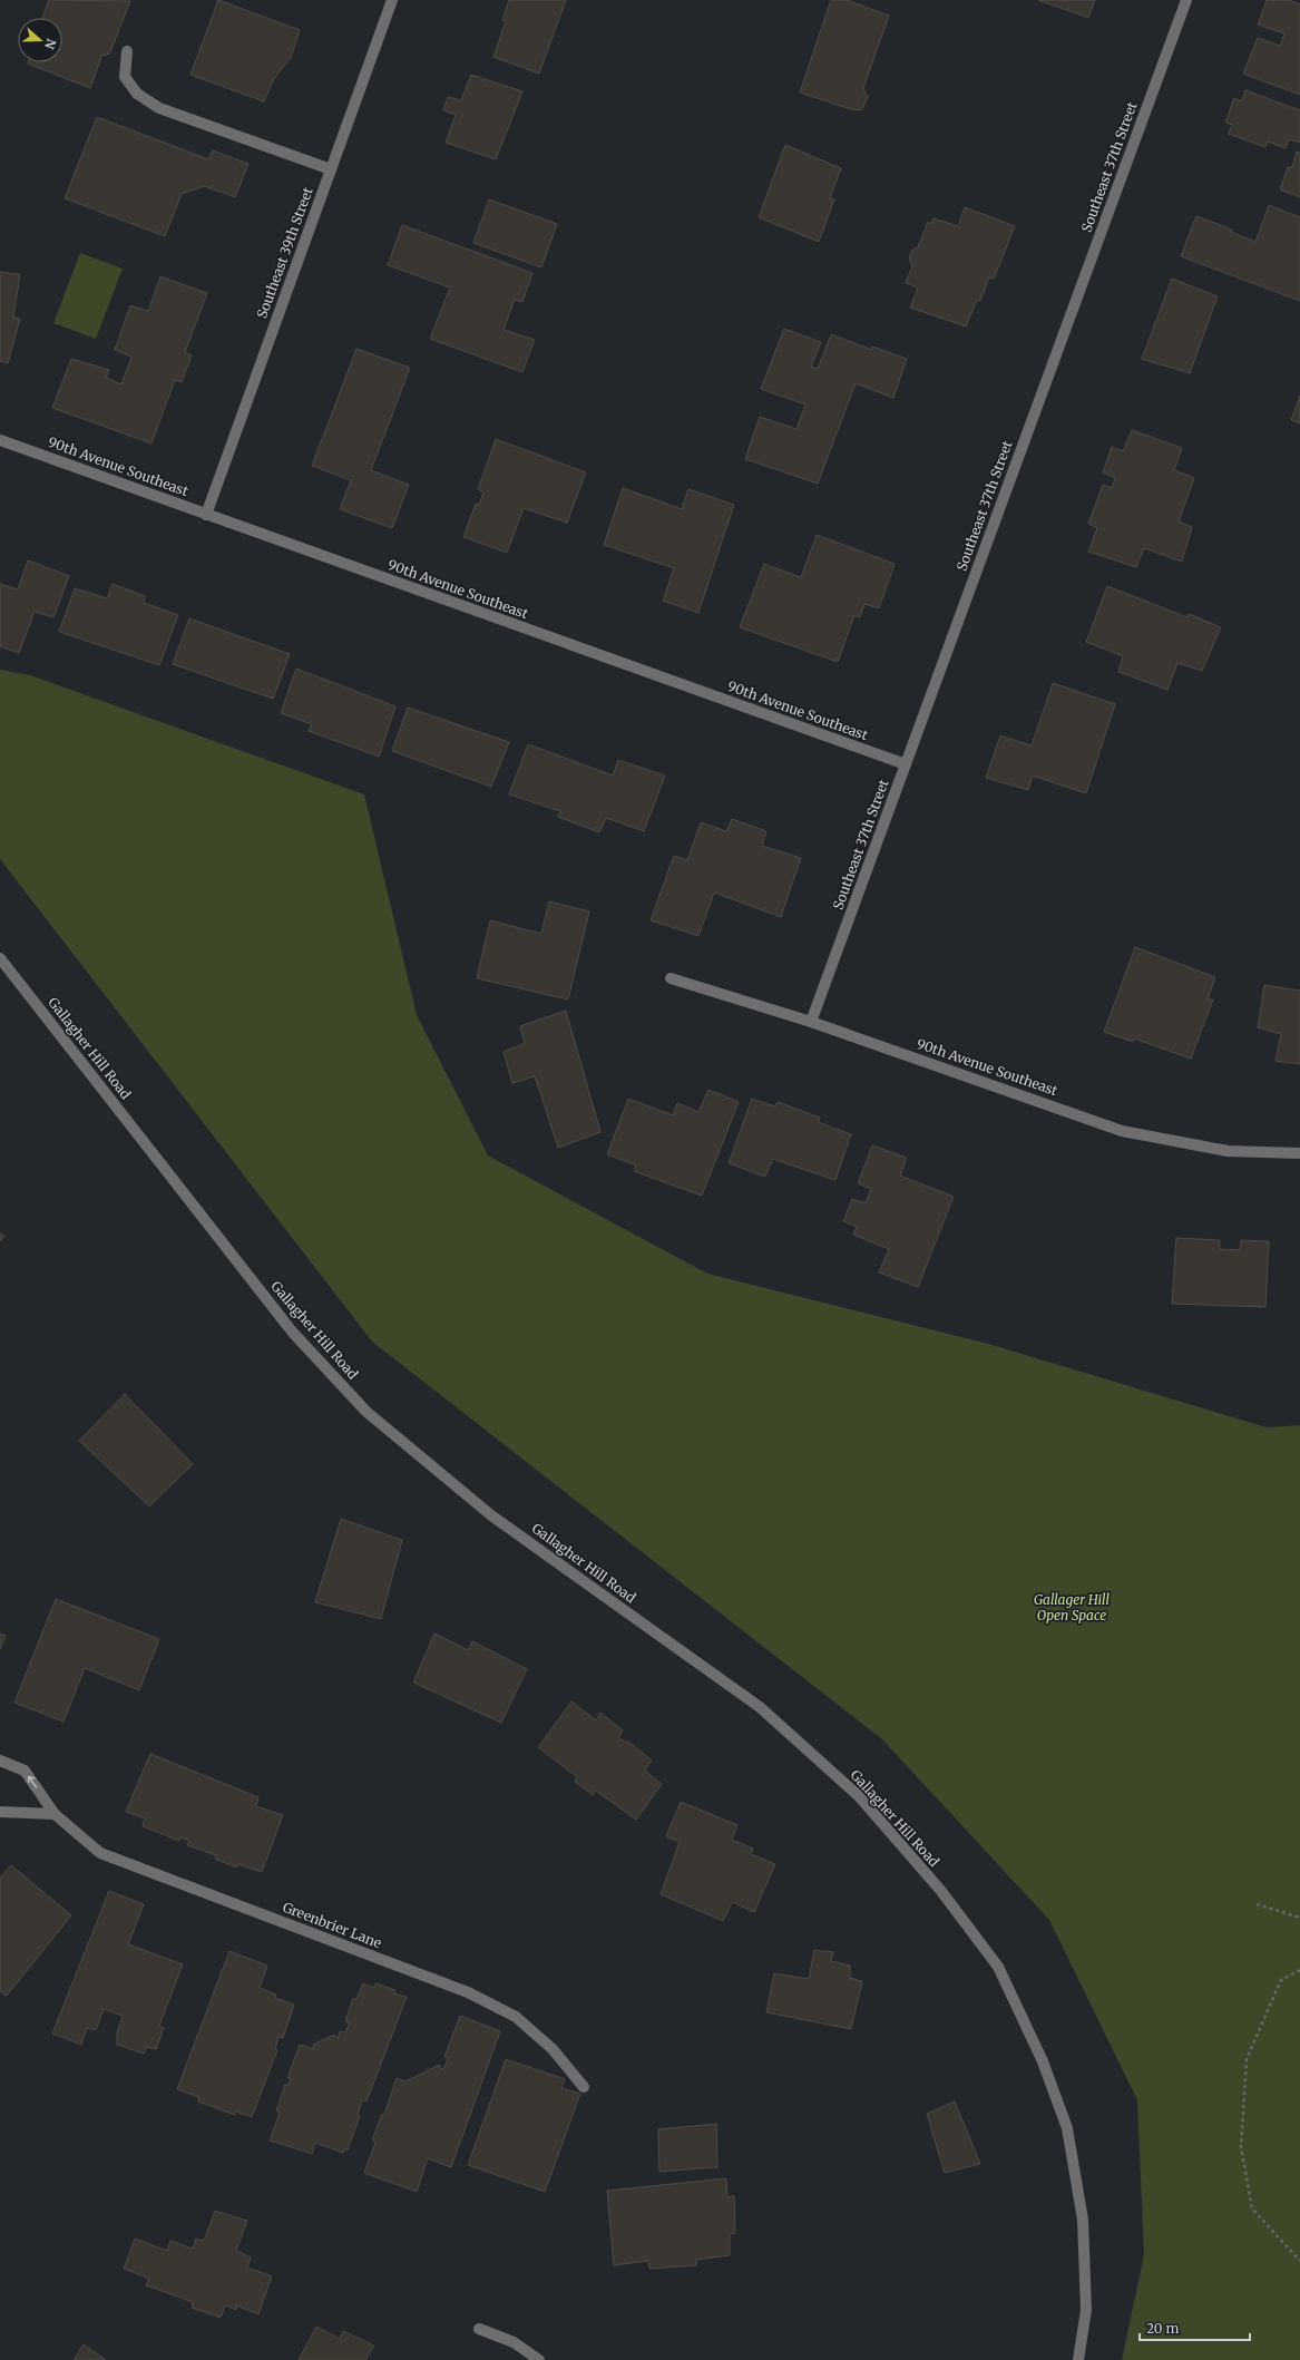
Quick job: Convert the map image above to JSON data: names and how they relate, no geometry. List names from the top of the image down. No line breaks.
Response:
{"streets":{"street":["Southeast 37th Street","Southeast 39th Street","90th Avenue Southeast","Gallagher Hill Road","Greenbrier Lane"]},"crossings":[["Southeast 37th Street","90th Avenue Southeast"],["Southeast 39th Street","90th Avenue Southeast"]],"parks":["Gallager Hill Open Space"],"scale_bar":"20 m","north":"right"}
